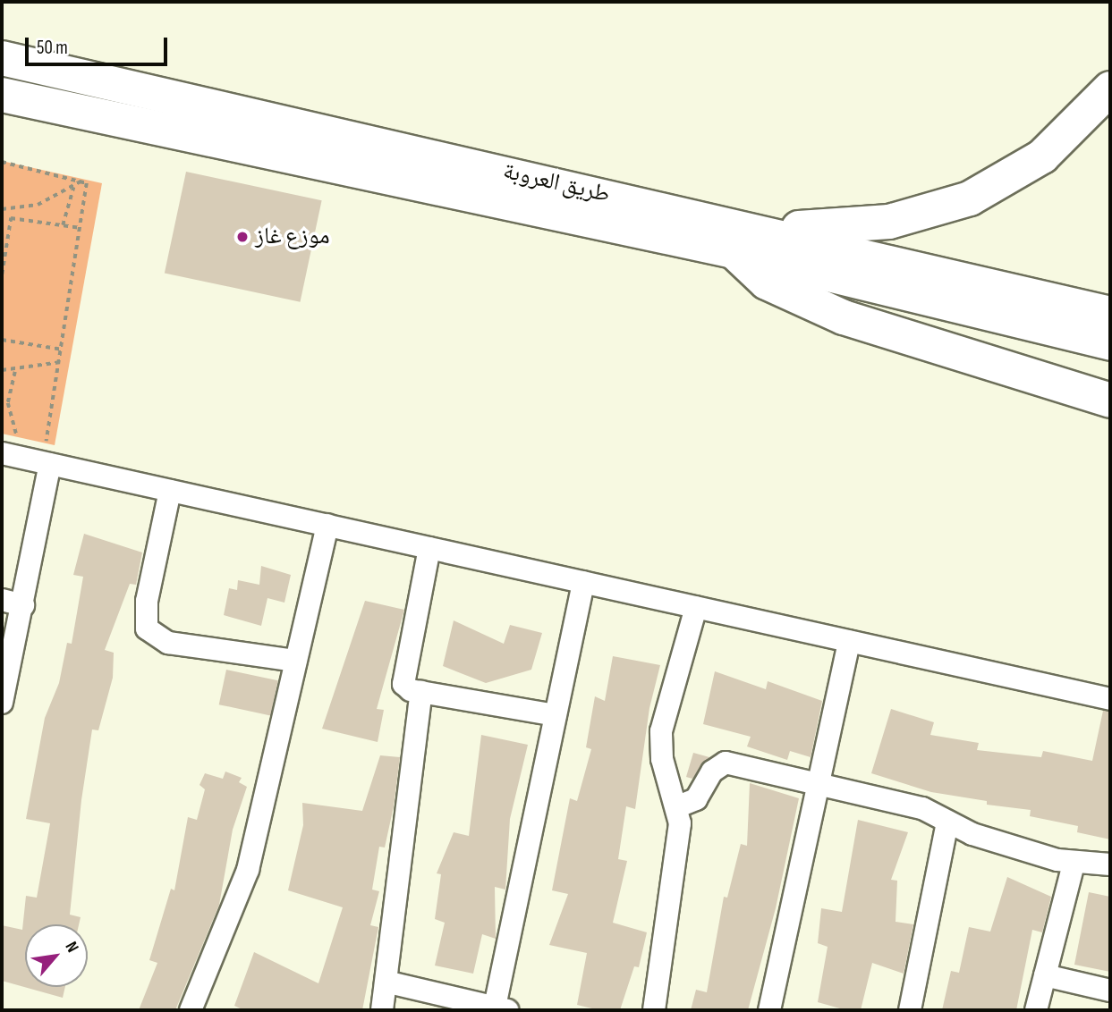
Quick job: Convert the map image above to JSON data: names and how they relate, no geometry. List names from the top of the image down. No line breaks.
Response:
{"streets":{"highway":["طريق العروبة"]},"places":["موزع غاز"],"scale_bar":"50 m","north":"top right"}
